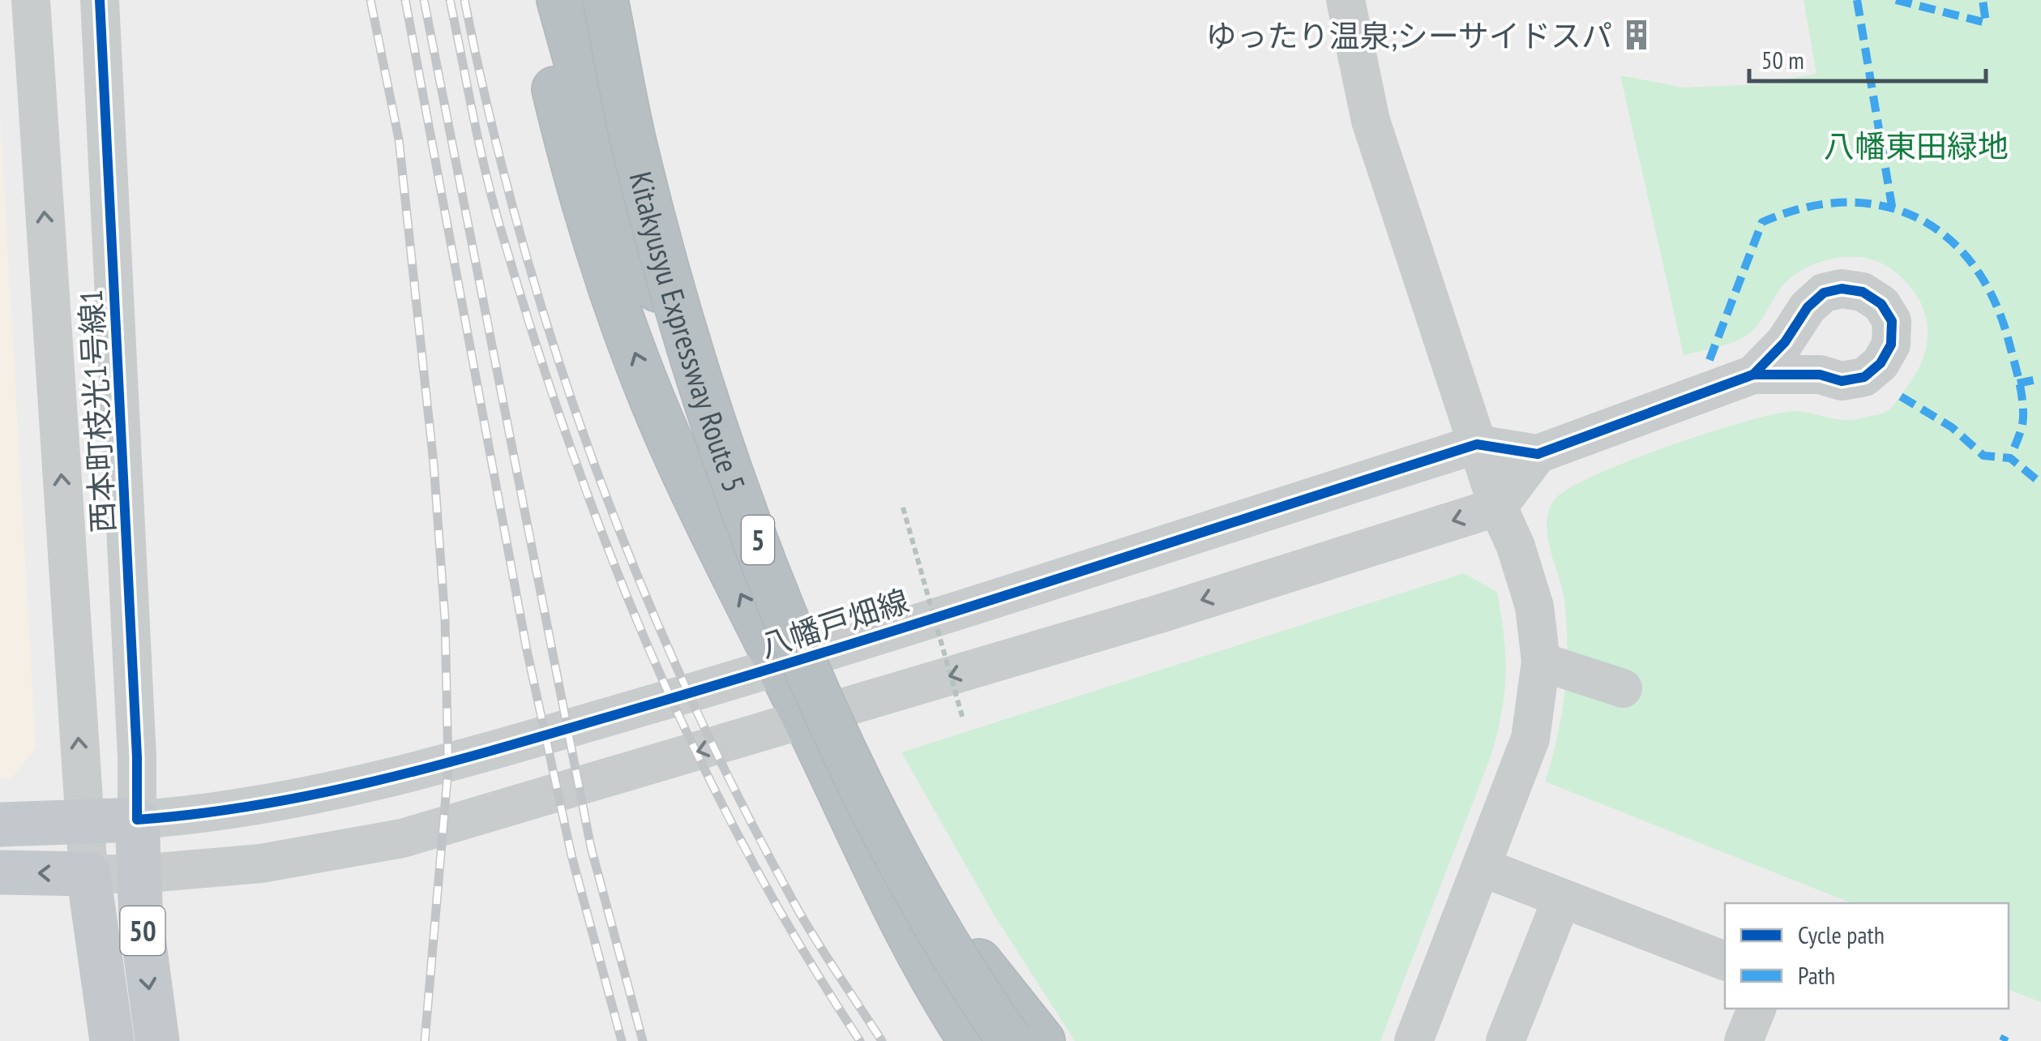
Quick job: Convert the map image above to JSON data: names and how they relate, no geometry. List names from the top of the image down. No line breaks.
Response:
{"streets":{"highway":["Kitakyusyu Expressway Route 5","5"],"main road":["八幡戸畑線","50"],"street":["西本町枝光1号線1"]},"crossings":[["西本町枝光1号線1","八幡戸畑線"],["西本町枝光1号線1","50"],["八幡戸畑線","50"]],"parks":["八幡東田緑地"],"places":{"building":["ゆったり温泉;シーサイドスパ"]},"legend":["Cycle path","Path"],"scale_bar":"50 m"}
